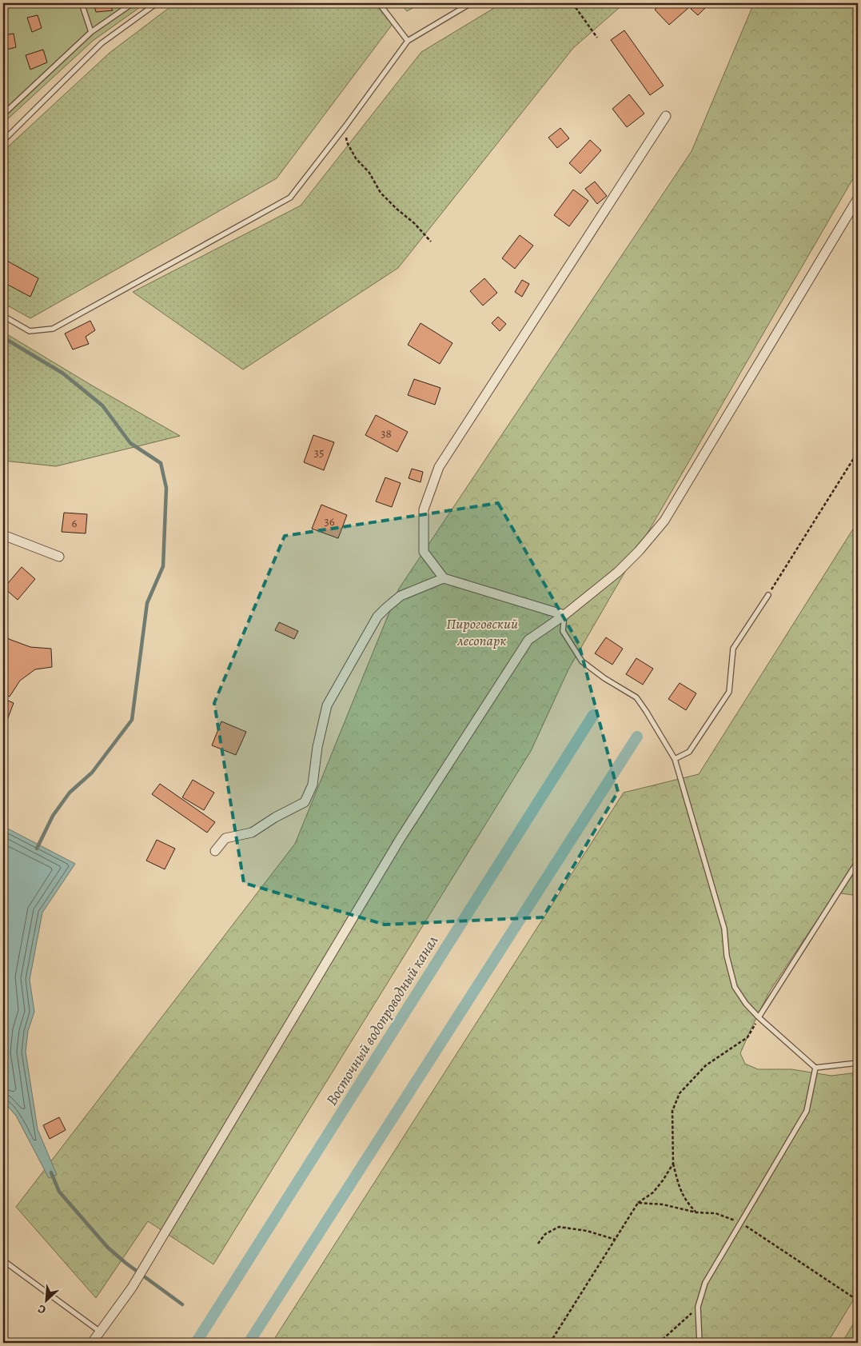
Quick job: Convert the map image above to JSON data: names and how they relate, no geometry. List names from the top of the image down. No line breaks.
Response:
{"water":["Восточный водопроводный канал"],"parks":["Пироговский лесопарк"],"house_numbers":["38","35","36","6"],"north":"bottom left"}
